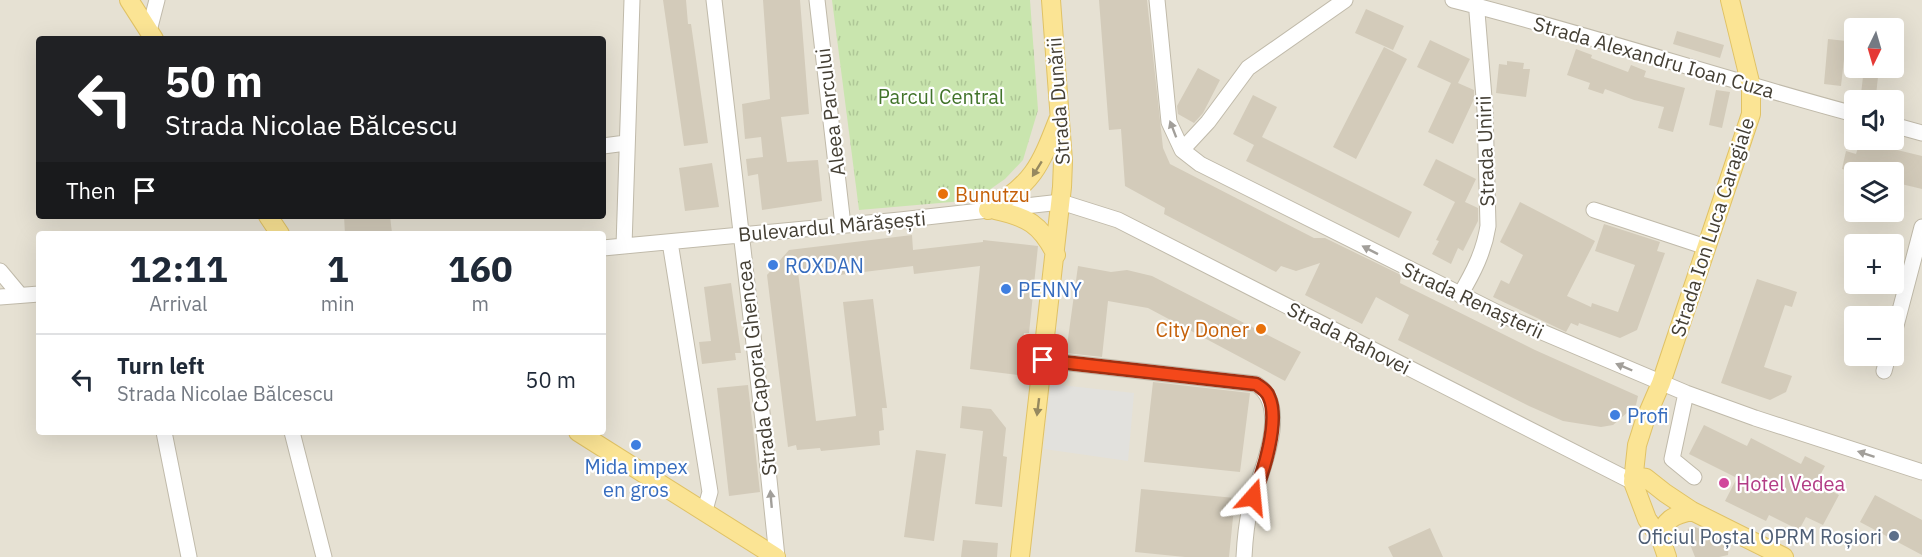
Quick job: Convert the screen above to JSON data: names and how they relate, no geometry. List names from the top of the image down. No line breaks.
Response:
{"streets":{"main road":["Strada Dunării","Strada Ion Luca Caragiale"],"street":["Strada Alexandru Ioan Cuza","Aleea Parcului","Strada Unirii","Bulevardul Mărășești","Strada Renașterii","Strada Rahovei","Strada Caporal Ghencea"]},"crossings":[["Strada Alexandru Ioan Cuza","Strada Unirii"],["Strada Alexandru Ioan Cuza","Strada Ion Luca Caragiale"],["Strada Dunării","Bulevardul Mărășești"],["Strada Dunării","Strada Rahovei"],["Aleea Parcului","Bulevardul Mărășești"],["Strada Unirii","Strada Renașterii"],["Bulevardul Mărășești","Strada Rahovei"],["Bulevardul Mărășești","Strada Caporal Ghencea"],["Strada Ion Luca Caragiale","Strada Renașterii"],["Strada Ion Luca Caragiale","Strada Rahovei"]],"one_way":["Strada Dunării","Strada Renașterii"],"parks":["Parcul Central"],"places":["Bunutzu","ROXDAN","PENNY","City Doner","Profi","Mida impex en gros","Hotel Vedea","Oficiul Poștal OPRM Roșiori"],"north":"bottom","page":{"map_buttons":["+","−"],"turn":["50 m","Strada Nicolae Bălcescu"],"then":"Then","eta":["12:11","Arrival","1","min","160","m"],"list":[{"name":"Turn left","note":"Strada Nicolae Bălcescu","value":"50 m"}]}}
